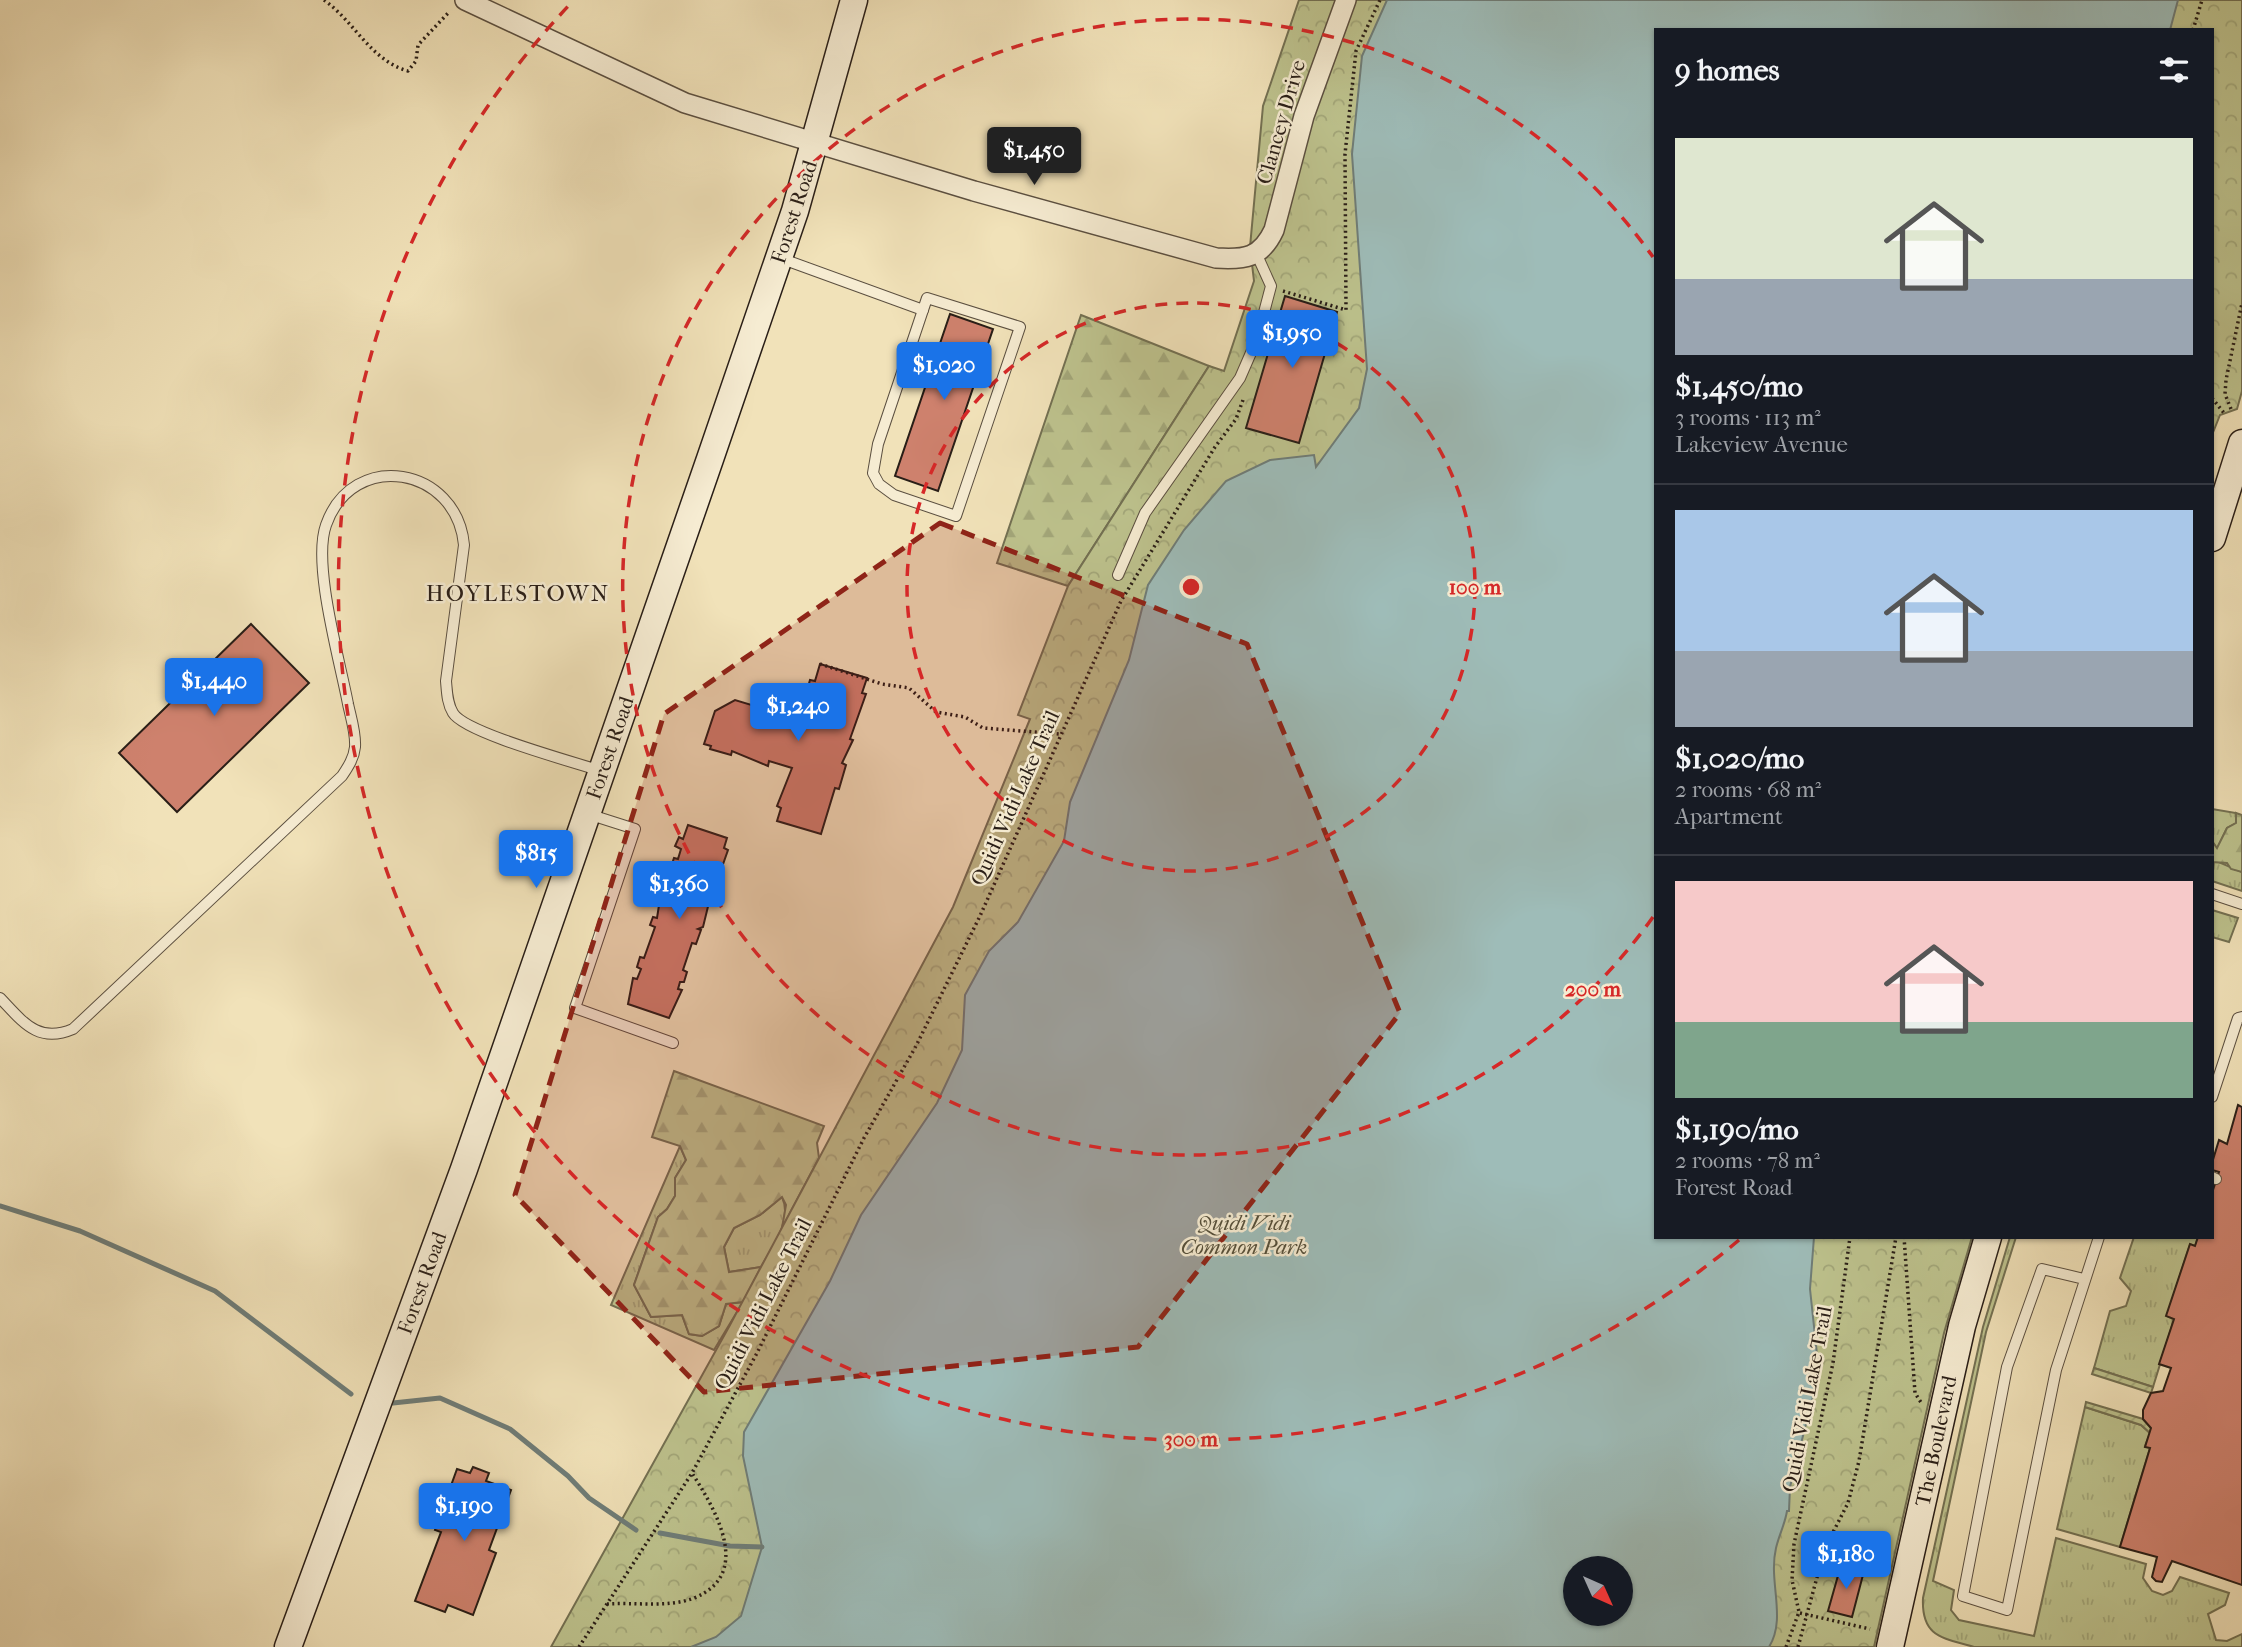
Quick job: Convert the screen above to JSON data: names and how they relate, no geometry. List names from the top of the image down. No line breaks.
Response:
{"streets":{"street":["Clancey Drive","Forest Road","The Boulevard"],"path":["Quidi Vidi Lake Trail"]},"districts":["HOYLESTOWN"],"parks":["Quidi Vidi Common Park"],"north":"bottom right","page":{"heading":"9 homes","list":[{"name":"$1,450/mo","note":"3 rooms · 113 m² · Lakeview Avenue"},{"name":"$1,020/mo","note":"2 rooms · 68 m² · Apartment"},{"name":"$1,190/mo","note":"2 rooms · 78 m² · Forest Road"}],"price":["$1,450","$1,950","$1,020","$1,440","$1,240","$815","$1,360","$1,190","$1,180"]},"rings":["100 m","200 m","300 m"]}
